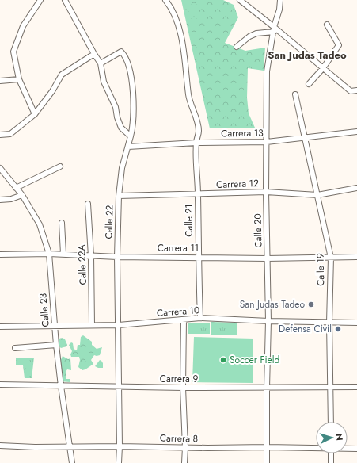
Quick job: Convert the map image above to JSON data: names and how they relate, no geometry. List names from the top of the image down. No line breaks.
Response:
{"streets":{"street":["Carrera 13","Carrera 12","Calle 21","Calle 22","Calle 20","Carrera 11","Calle 22A","Calle 19","Calle 23","Carrera 10","Carrera 9","Carrera 8"]},"crossings":[["Carrera 13","Calle 21"],["Carrera 13","Calle 22"],["Carrera 13","Calle 20"],["Carrera 13","Calle 19"],["Carrera 12","Calle 21"],["Carrera 12","Calle 22"],["Carrera 12","Calle 20"],["Carrera 12","Calle 19"],["Calle 21","Carrera 11"],["Calle 21","Carrera 10"],["Calle 22","Carrera 11"],["Calle 22","Carrera 10"],["Calle 22","Carrera 9"],["Calle 22","Carrera 8"],["Calle 20","Carrera 11"],["Calle 20","Carrera 10"],["Calle 20","Carrera 9"],["Calle 20","Carrera 8"],["Carrera 11","Calle 22A"],["Carrera 11","Calle 19"],["Carrera 11","Calle 23"],["Calle 22A","Carrera 10"],["Calle 19","Carrera 10"],["Calle 19","Carrera 9"],["Calle 23","Carrera 10"],["Calle 23","Carrera 9"],["Calle 23","Carrera 8"]],"districts":["San Judas Tadeo"],"places":["San Judas Tadeo","Defensa Civil","Soccer Field"],"north":"right"}
